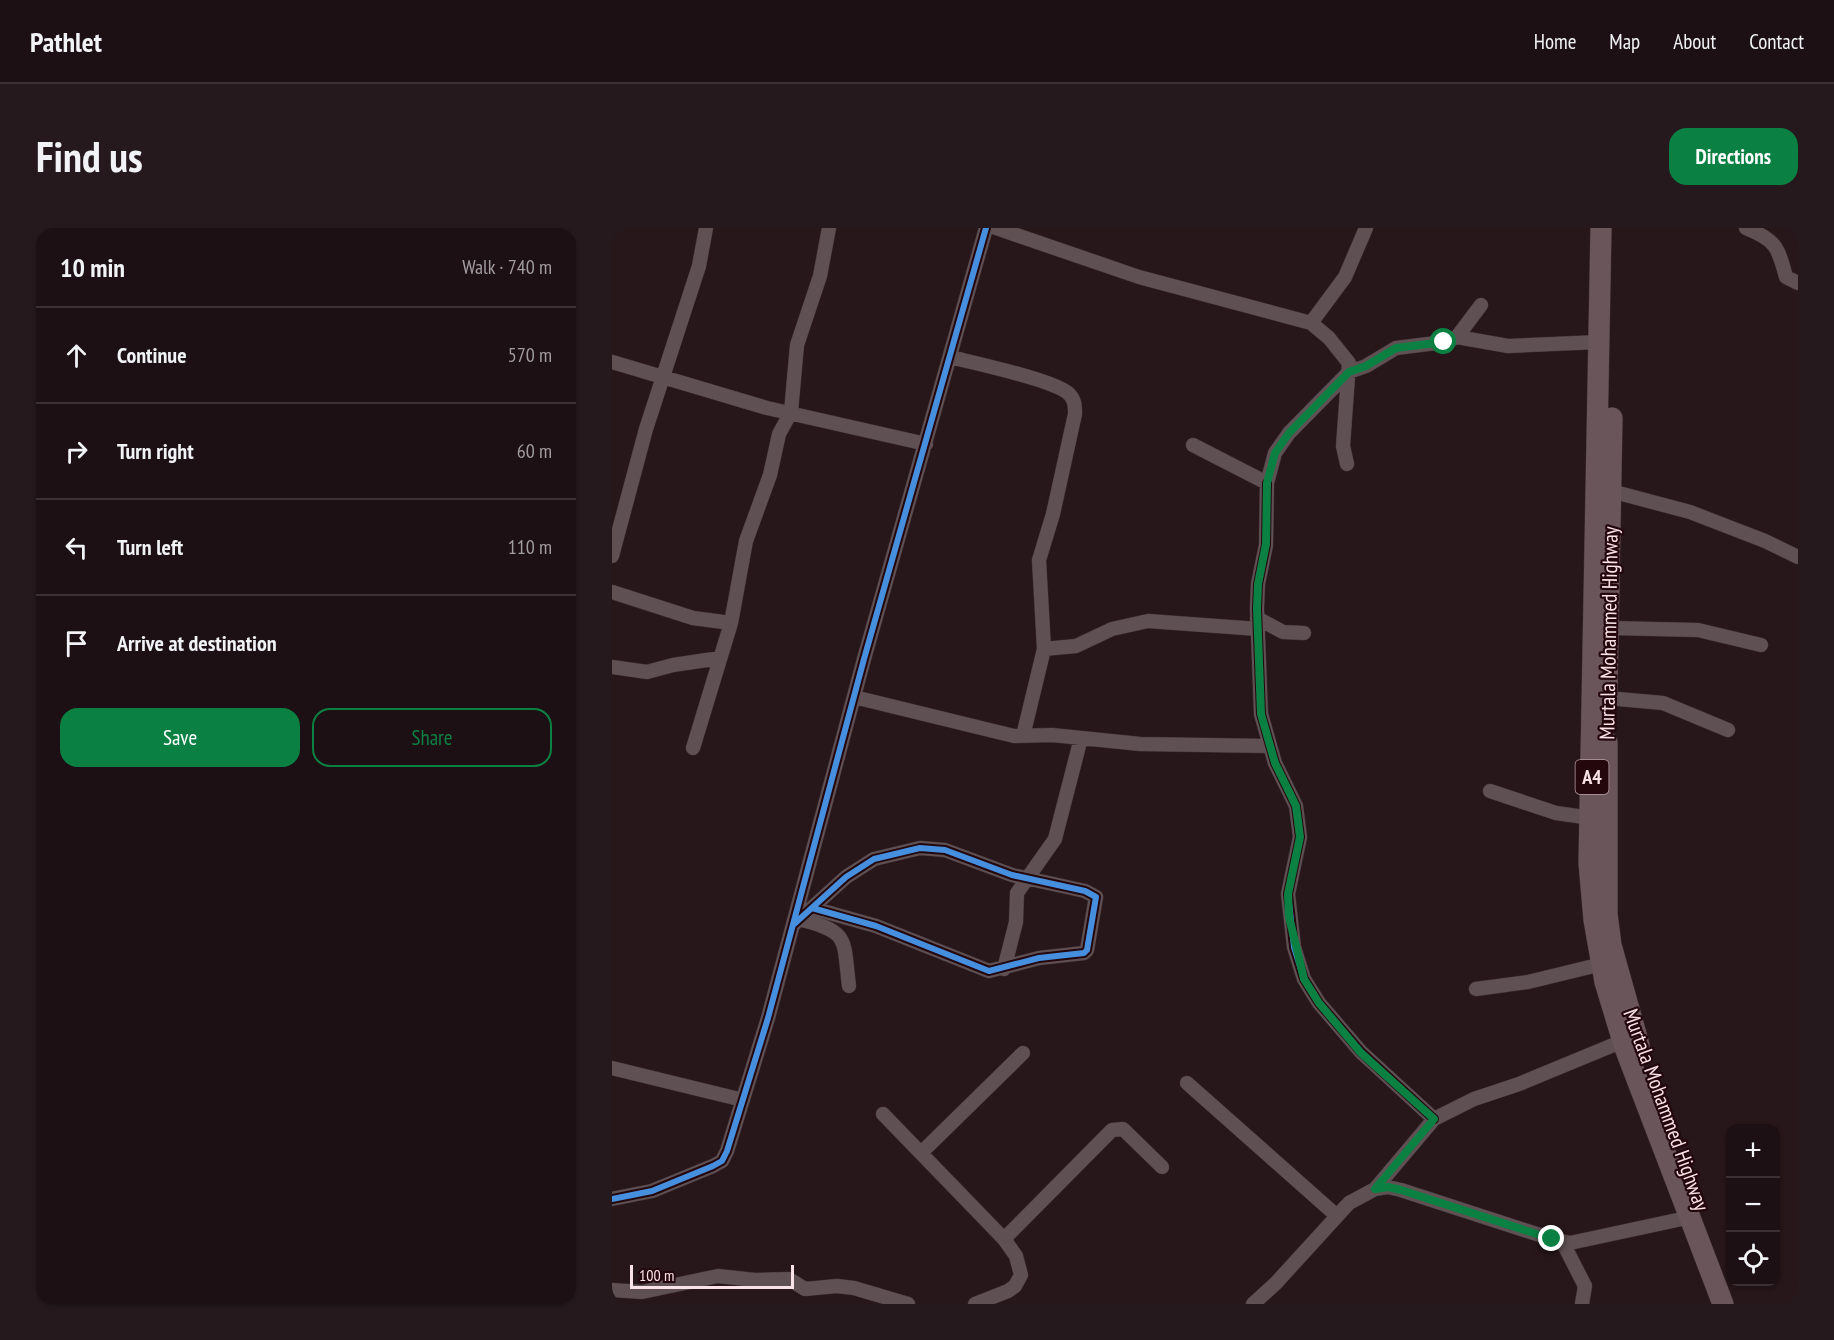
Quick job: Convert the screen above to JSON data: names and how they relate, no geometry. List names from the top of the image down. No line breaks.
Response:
{"streets":{"highway":["Murtala Mohammed Highway","A4"]},"scale_bar":"100 m","page":{"header":"Pathlet","nav":["Home","Map","About","Contact"],"buttons":["Directions",["Save","Share"]],"title":"Find us","heading":["10 min","Walk · 740 m"],"list":[["Continue","570 m"],["Turn right","60 m"],["Turn left","110 m"],"Arrive at destination"],"map_buttons":["+","−"],"scale":"100 m"}}
